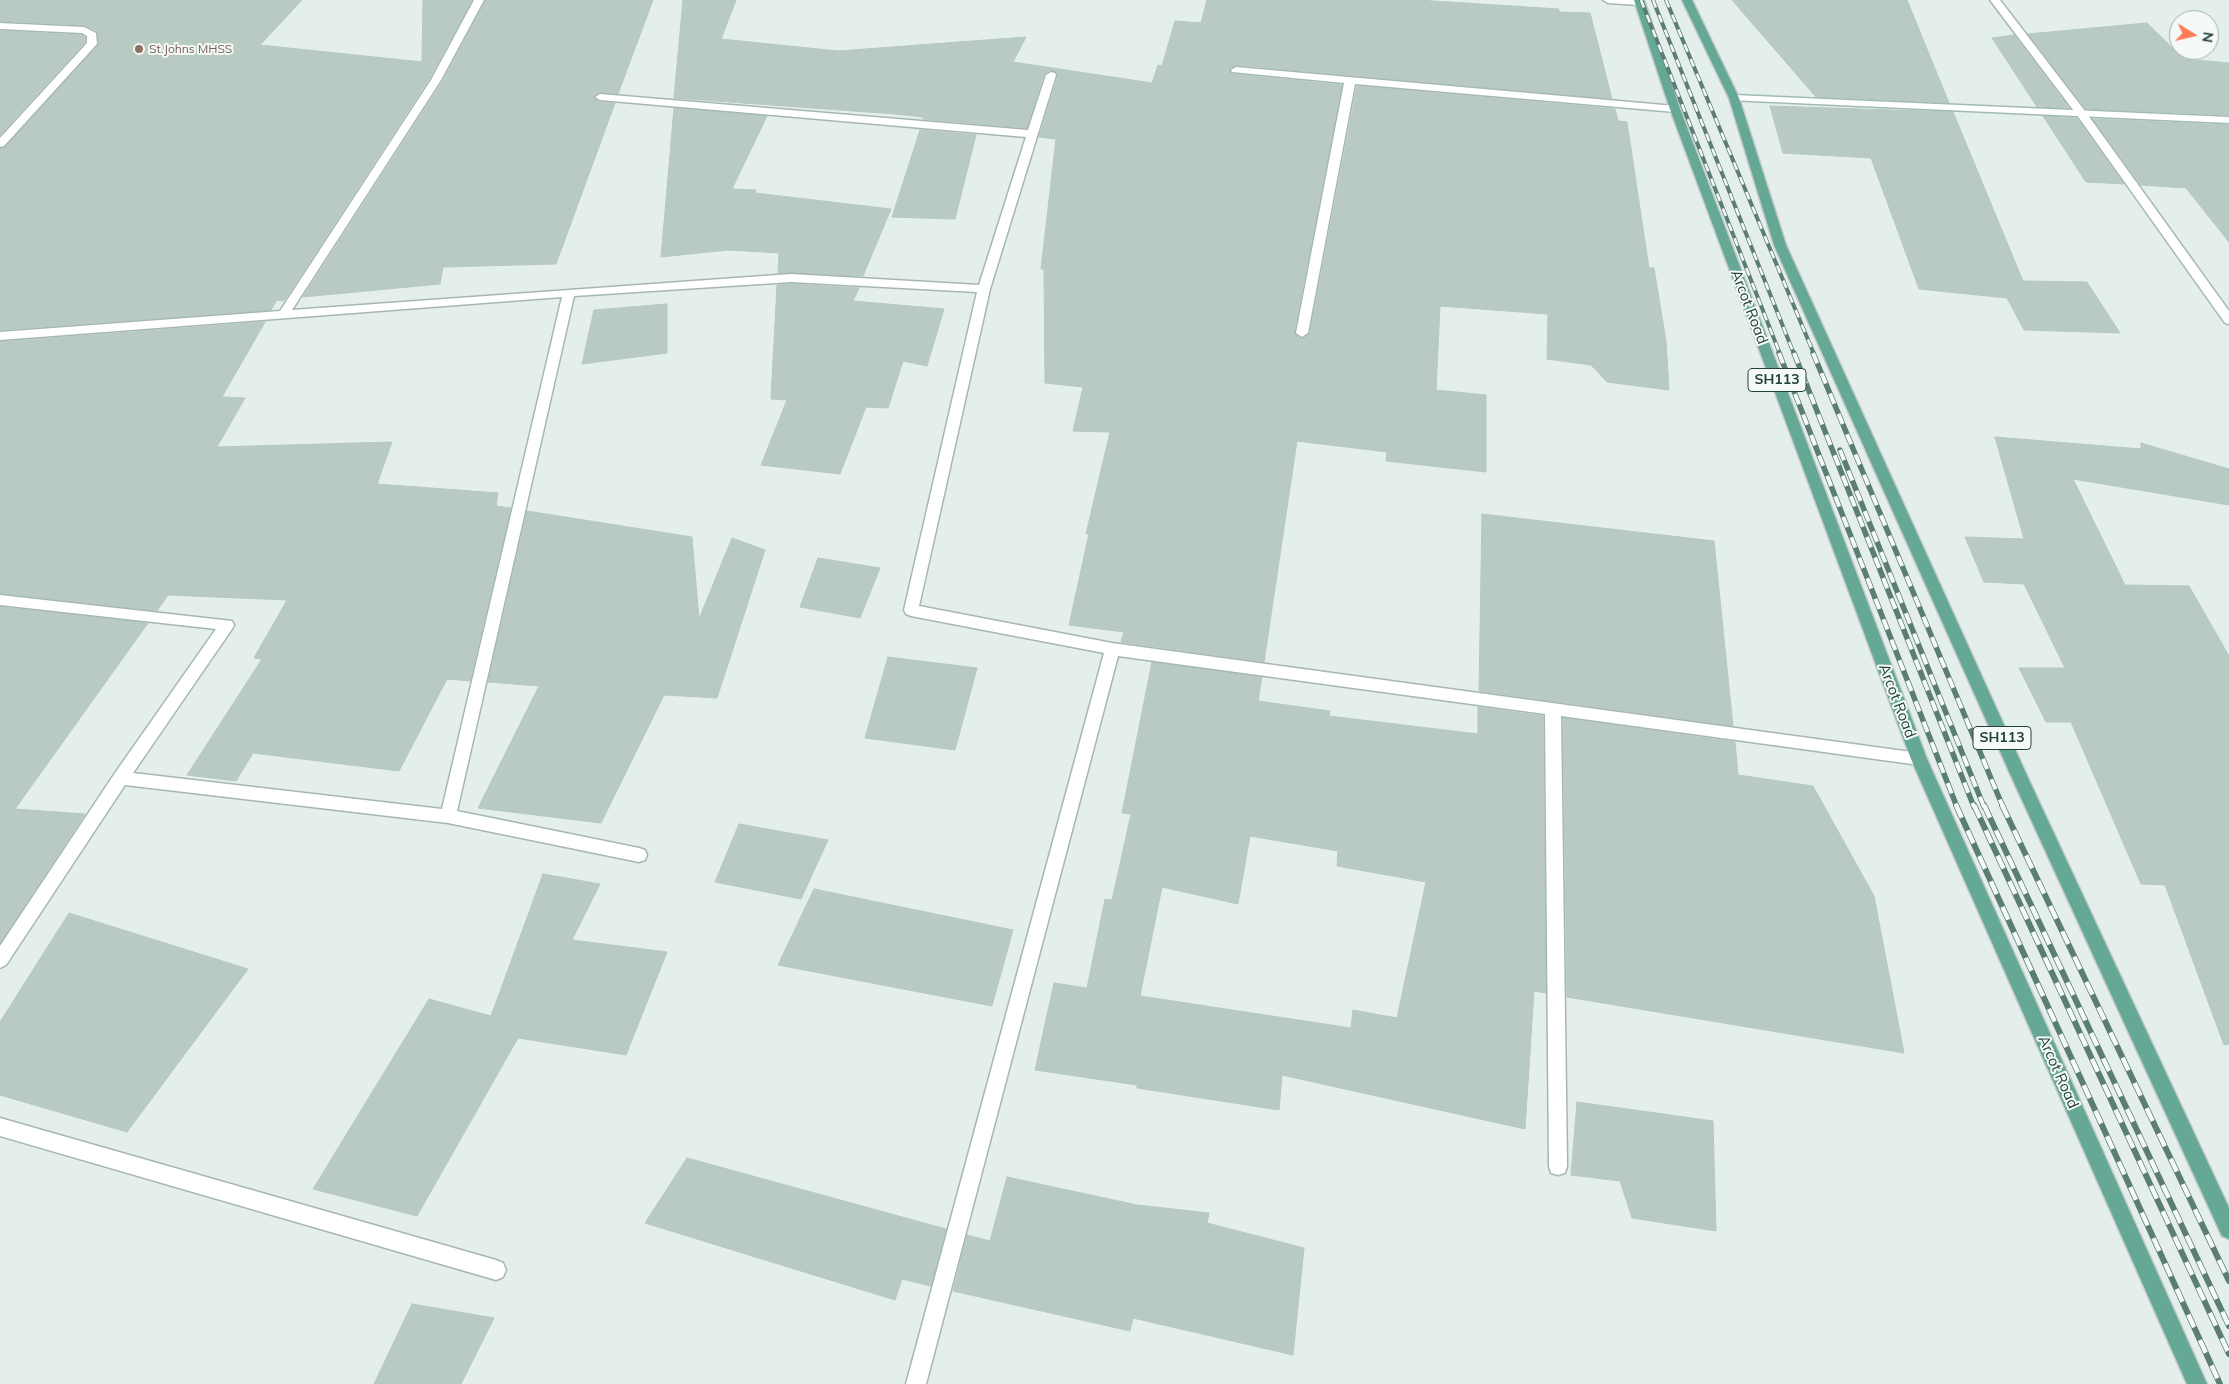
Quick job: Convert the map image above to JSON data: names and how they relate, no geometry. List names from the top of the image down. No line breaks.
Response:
{"streets":{"main road":["Arcot Road","SH113"]},"places":["St.Johns MHSS"],"north":"right"}
